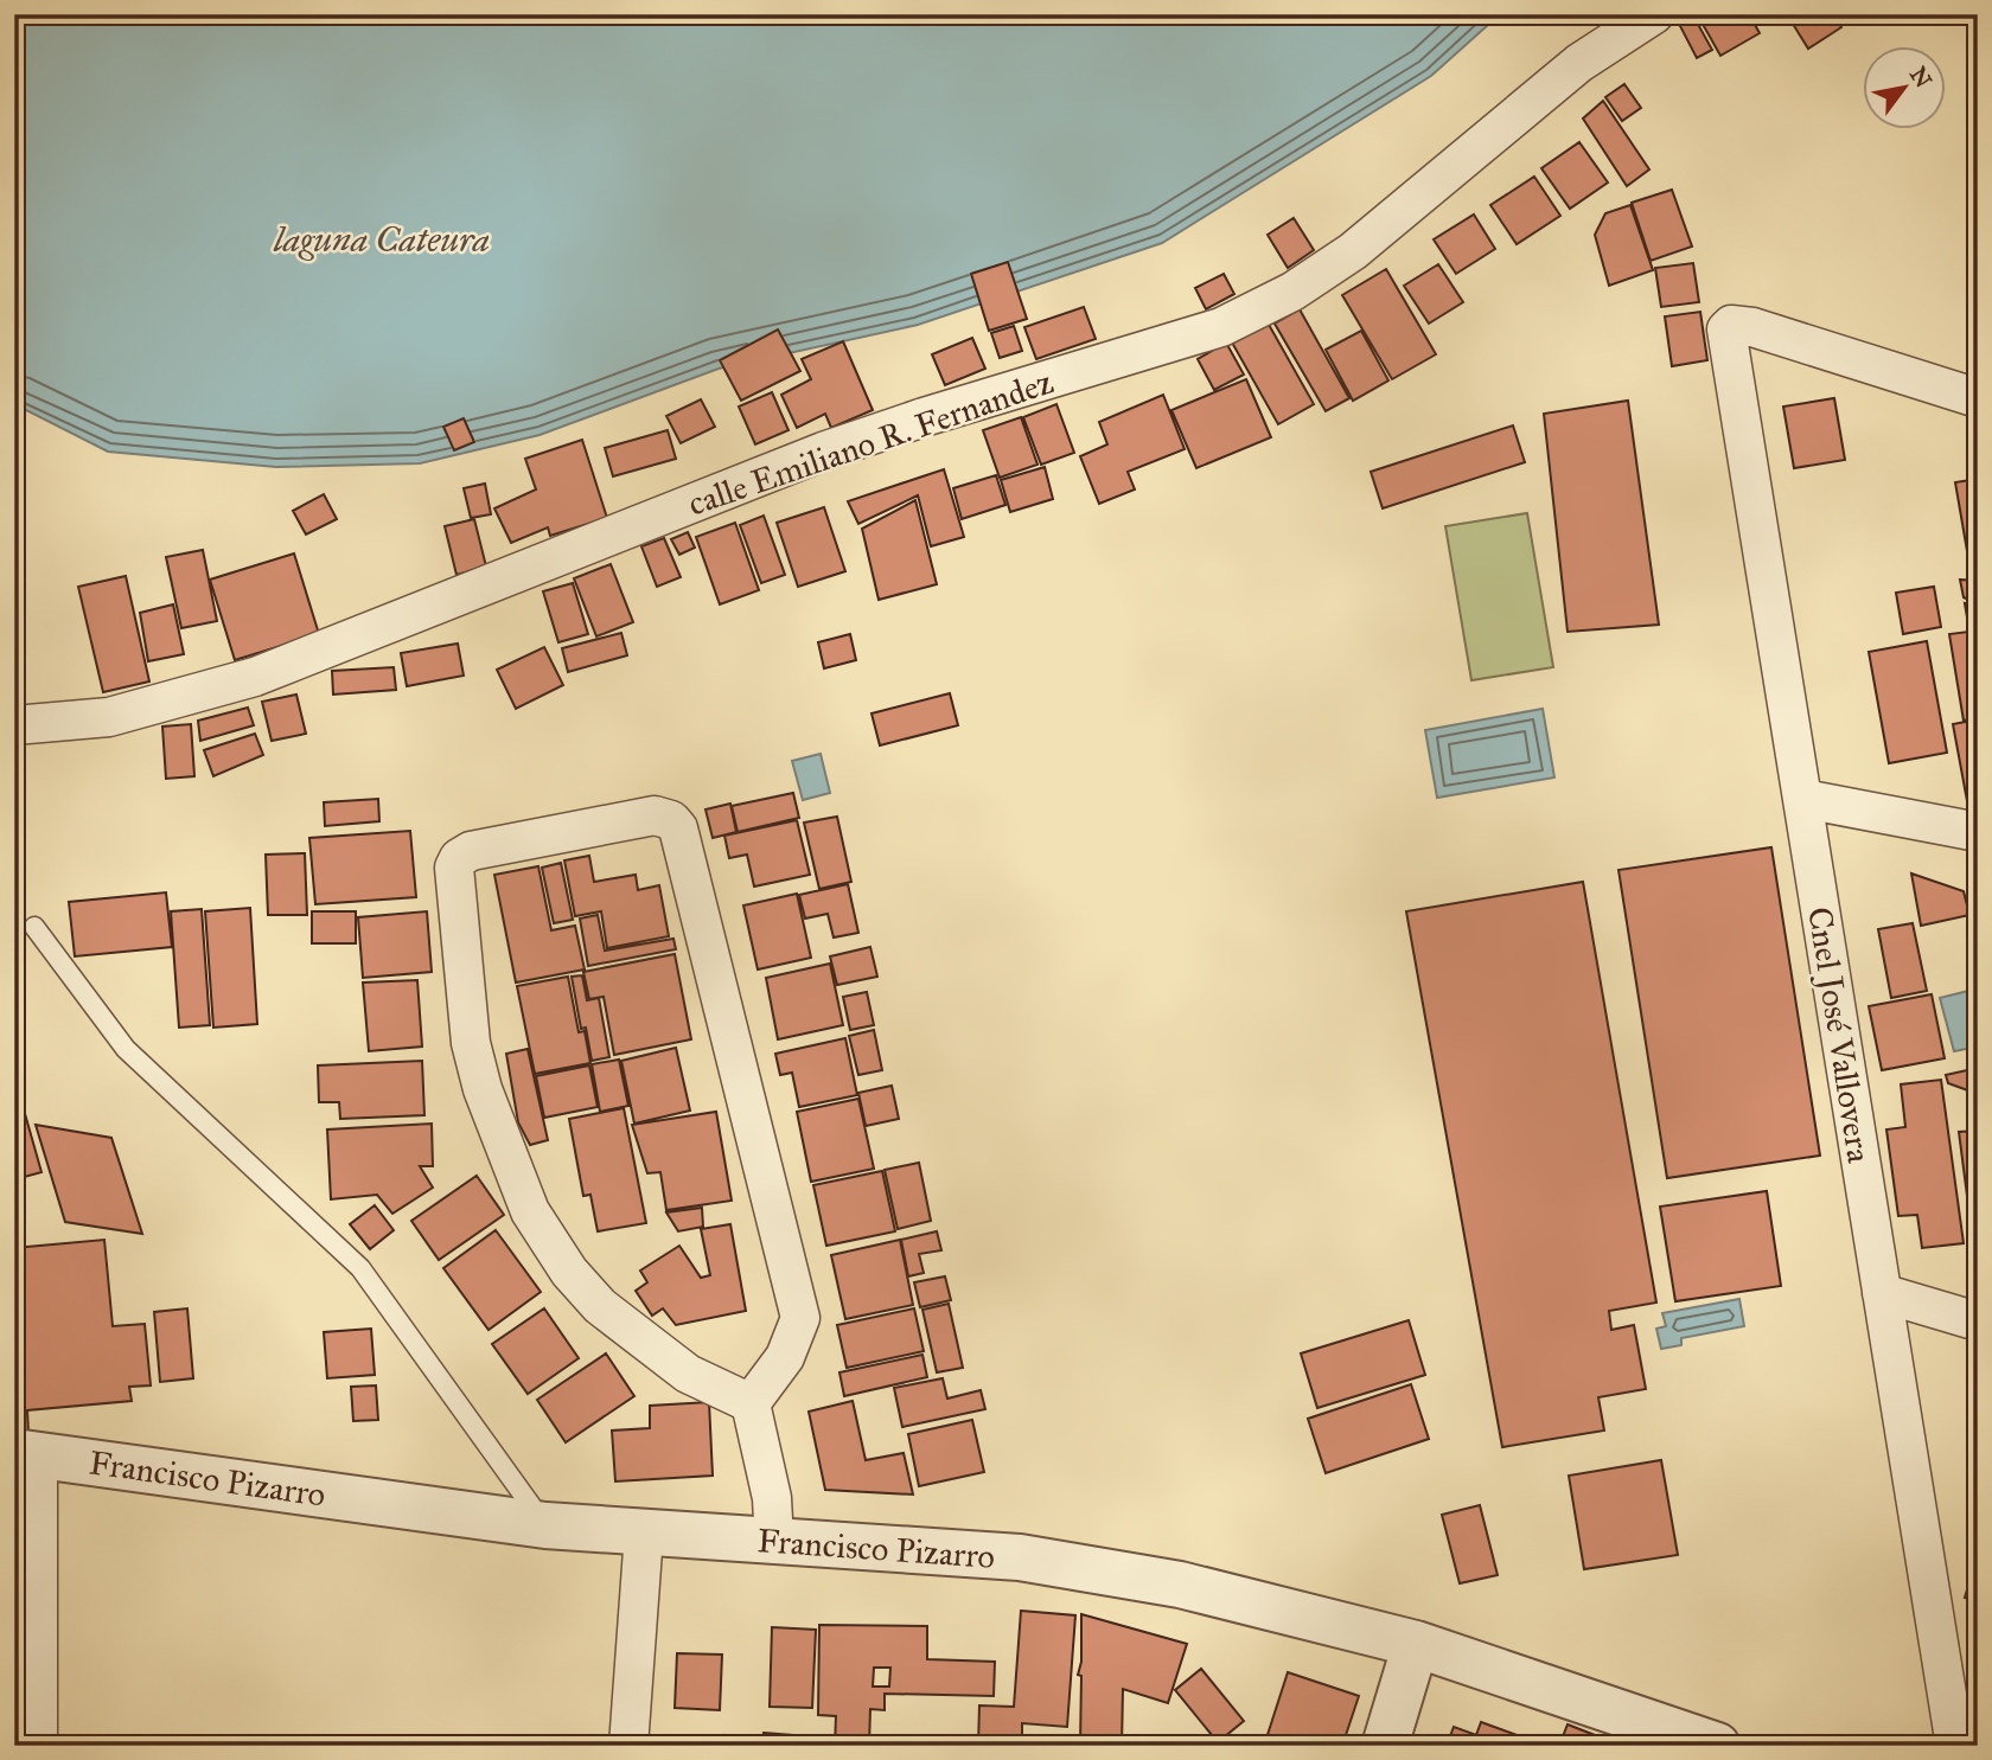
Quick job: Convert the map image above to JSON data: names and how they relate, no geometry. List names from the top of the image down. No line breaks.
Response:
{"streets":{"street":["calle Emiliano R. Fernandez","Cnel José Vallovera","Francisco Pizarro"]},"water":["laguna Cateura"],"north":"top right"}
